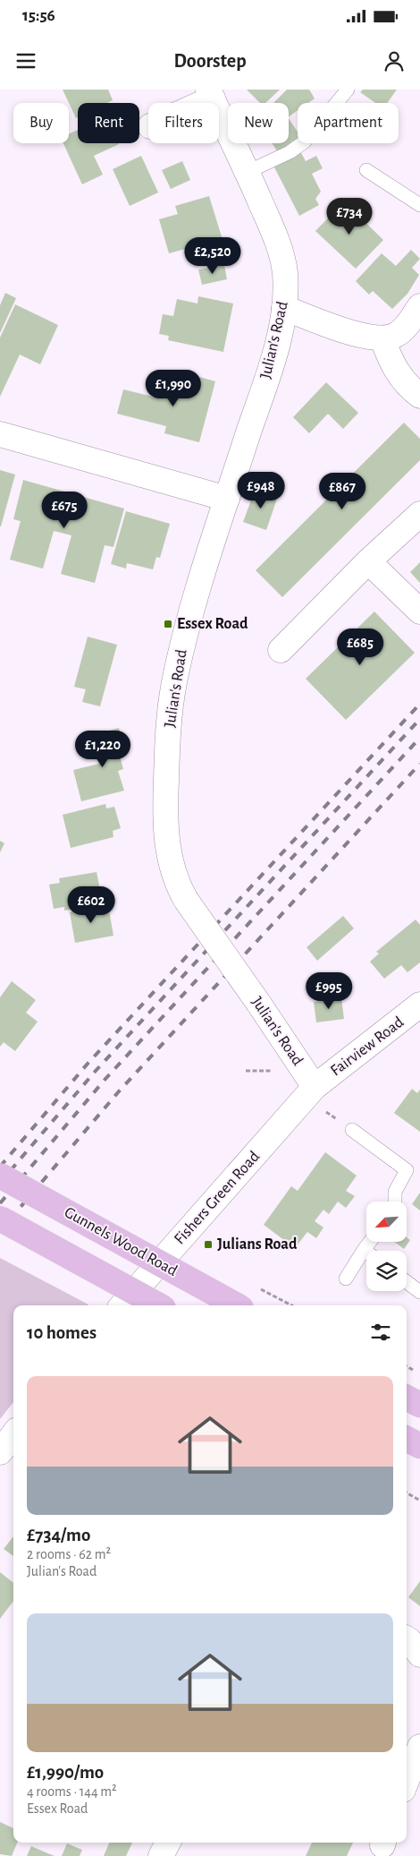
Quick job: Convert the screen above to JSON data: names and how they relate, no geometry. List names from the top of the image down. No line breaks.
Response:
{"streets":{"main road":["Gunnels Wood Road"],"street":["Julian's Road","Fairview Road","Fishers Green Road"]},"crossings":[["Julian's Road","Fairview Road"],["Julian's Road","Fishers Green Road"],["Fairview Road","Fishers Green Road"]],"places":{"transit":["Essex Road","Julians Road"]},"north":"bottom left","page":{"status":"15:56","header":"Doorstep","chip":["Buy","Rent","Filters","New","Apartment"],"price":["£734","£2,520","£1,990","£948","£867","£675","£685","£1,220","£602","£995"],"heading":"10 homes","list":[{"name":"£734/mo","note":"2 rooms · 62 m² · Julian's Road"},{"name":"£1,990/mo","note":"4 rooms · 144 m² · Essex Road"}]}}
